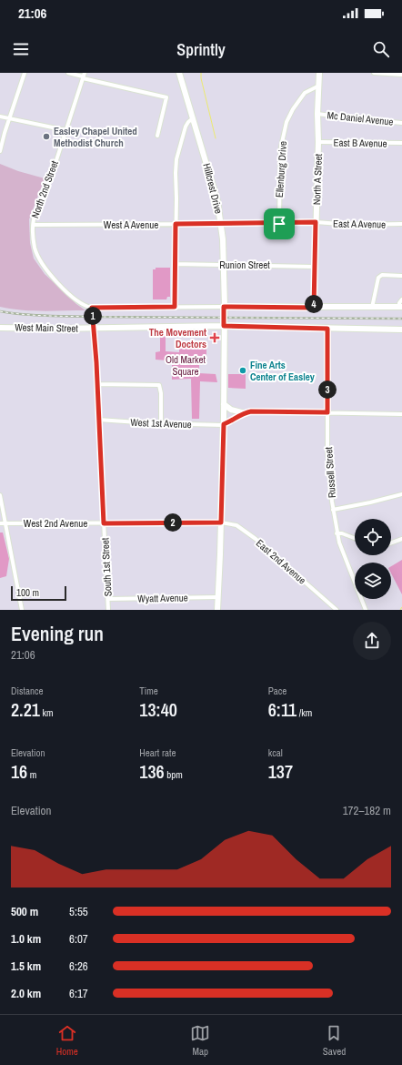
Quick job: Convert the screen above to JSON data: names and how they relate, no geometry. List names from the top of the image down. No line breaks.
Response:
{"streets":{"main road":["North A Street","Hillcrest Drive","West Main Street"],"street":["Mc Daniel Avenue","East B Avenue","Ellenburg Drive","North 2nd Street","East A Avenue","West A Avenue","Runion Street","West 1st Avenue","Russell Street","West 2nd Avenue","East 2nd Avenue","South 1st Street","Wyatt Avenue"]},"crossings":[["Mc Daniel Avenue","North A Street"],["East B Avenue","North A Street"],["Ellenburg Drive","North A Street"],["Ellenburg Drive","West A Avenue"],["North A Street","East A Avenue"],["North A Street","West A Avenue"],["North A Street","Runion Street"],["Hillcrest Drive","West A Avenue"],["Hillcrest Drive","Runion Street"],["Hillcrest Drive","West Main Street"],["Hillcrest Drive","West 1st Avenue"],["Hillcrest Drive","West 2nd Avenue"],["Hillcrest Drive","East 2nd Avenue"],["Hillcrest Drive","Wyatt Avenue"],["North 2nd Street","West A Avenue"],["East A Avenue","West A Avenue"],["West Main Street","Russell Street"],["West Main Street","South 1st Street"],["West 1st Avenue","South 1st Street"],["West 2nd Avenue","East 2nd Avenue"],["West 2nd Avenue","South 1st Street"],["South 1st Street","Wyatt Avenue"]],"parks":["Old Market Square"],"places":{"other":["Easley Chapel United Methodist Church","Fine Arts Center of Easley"],"health":["The Movement Doctors"]},"scale_bar":"100 m","page":{"status":"21:06","header":"Sprintly","pins":["4","1","3","2"],"scale":"100 m","heading":["Evening run","21:06"],"stats":[["Distance","2.21 km"],["Time","13:40"],["Pace","6:11 /km"],["Elevation","16 m"],["Heart rate","136 bpm"],["kcal","137"]],"chart":["Elevation","172–182 m"],"list":[{"name":"500 m","note":"5:55"},{"name":"1.0 km","note":"6:07"},{"name":"1.5 km","note":"6:26"},{"name":"2.0 km","note":"6:17"}],"tabs":["Home","Map","Saved"]}}
